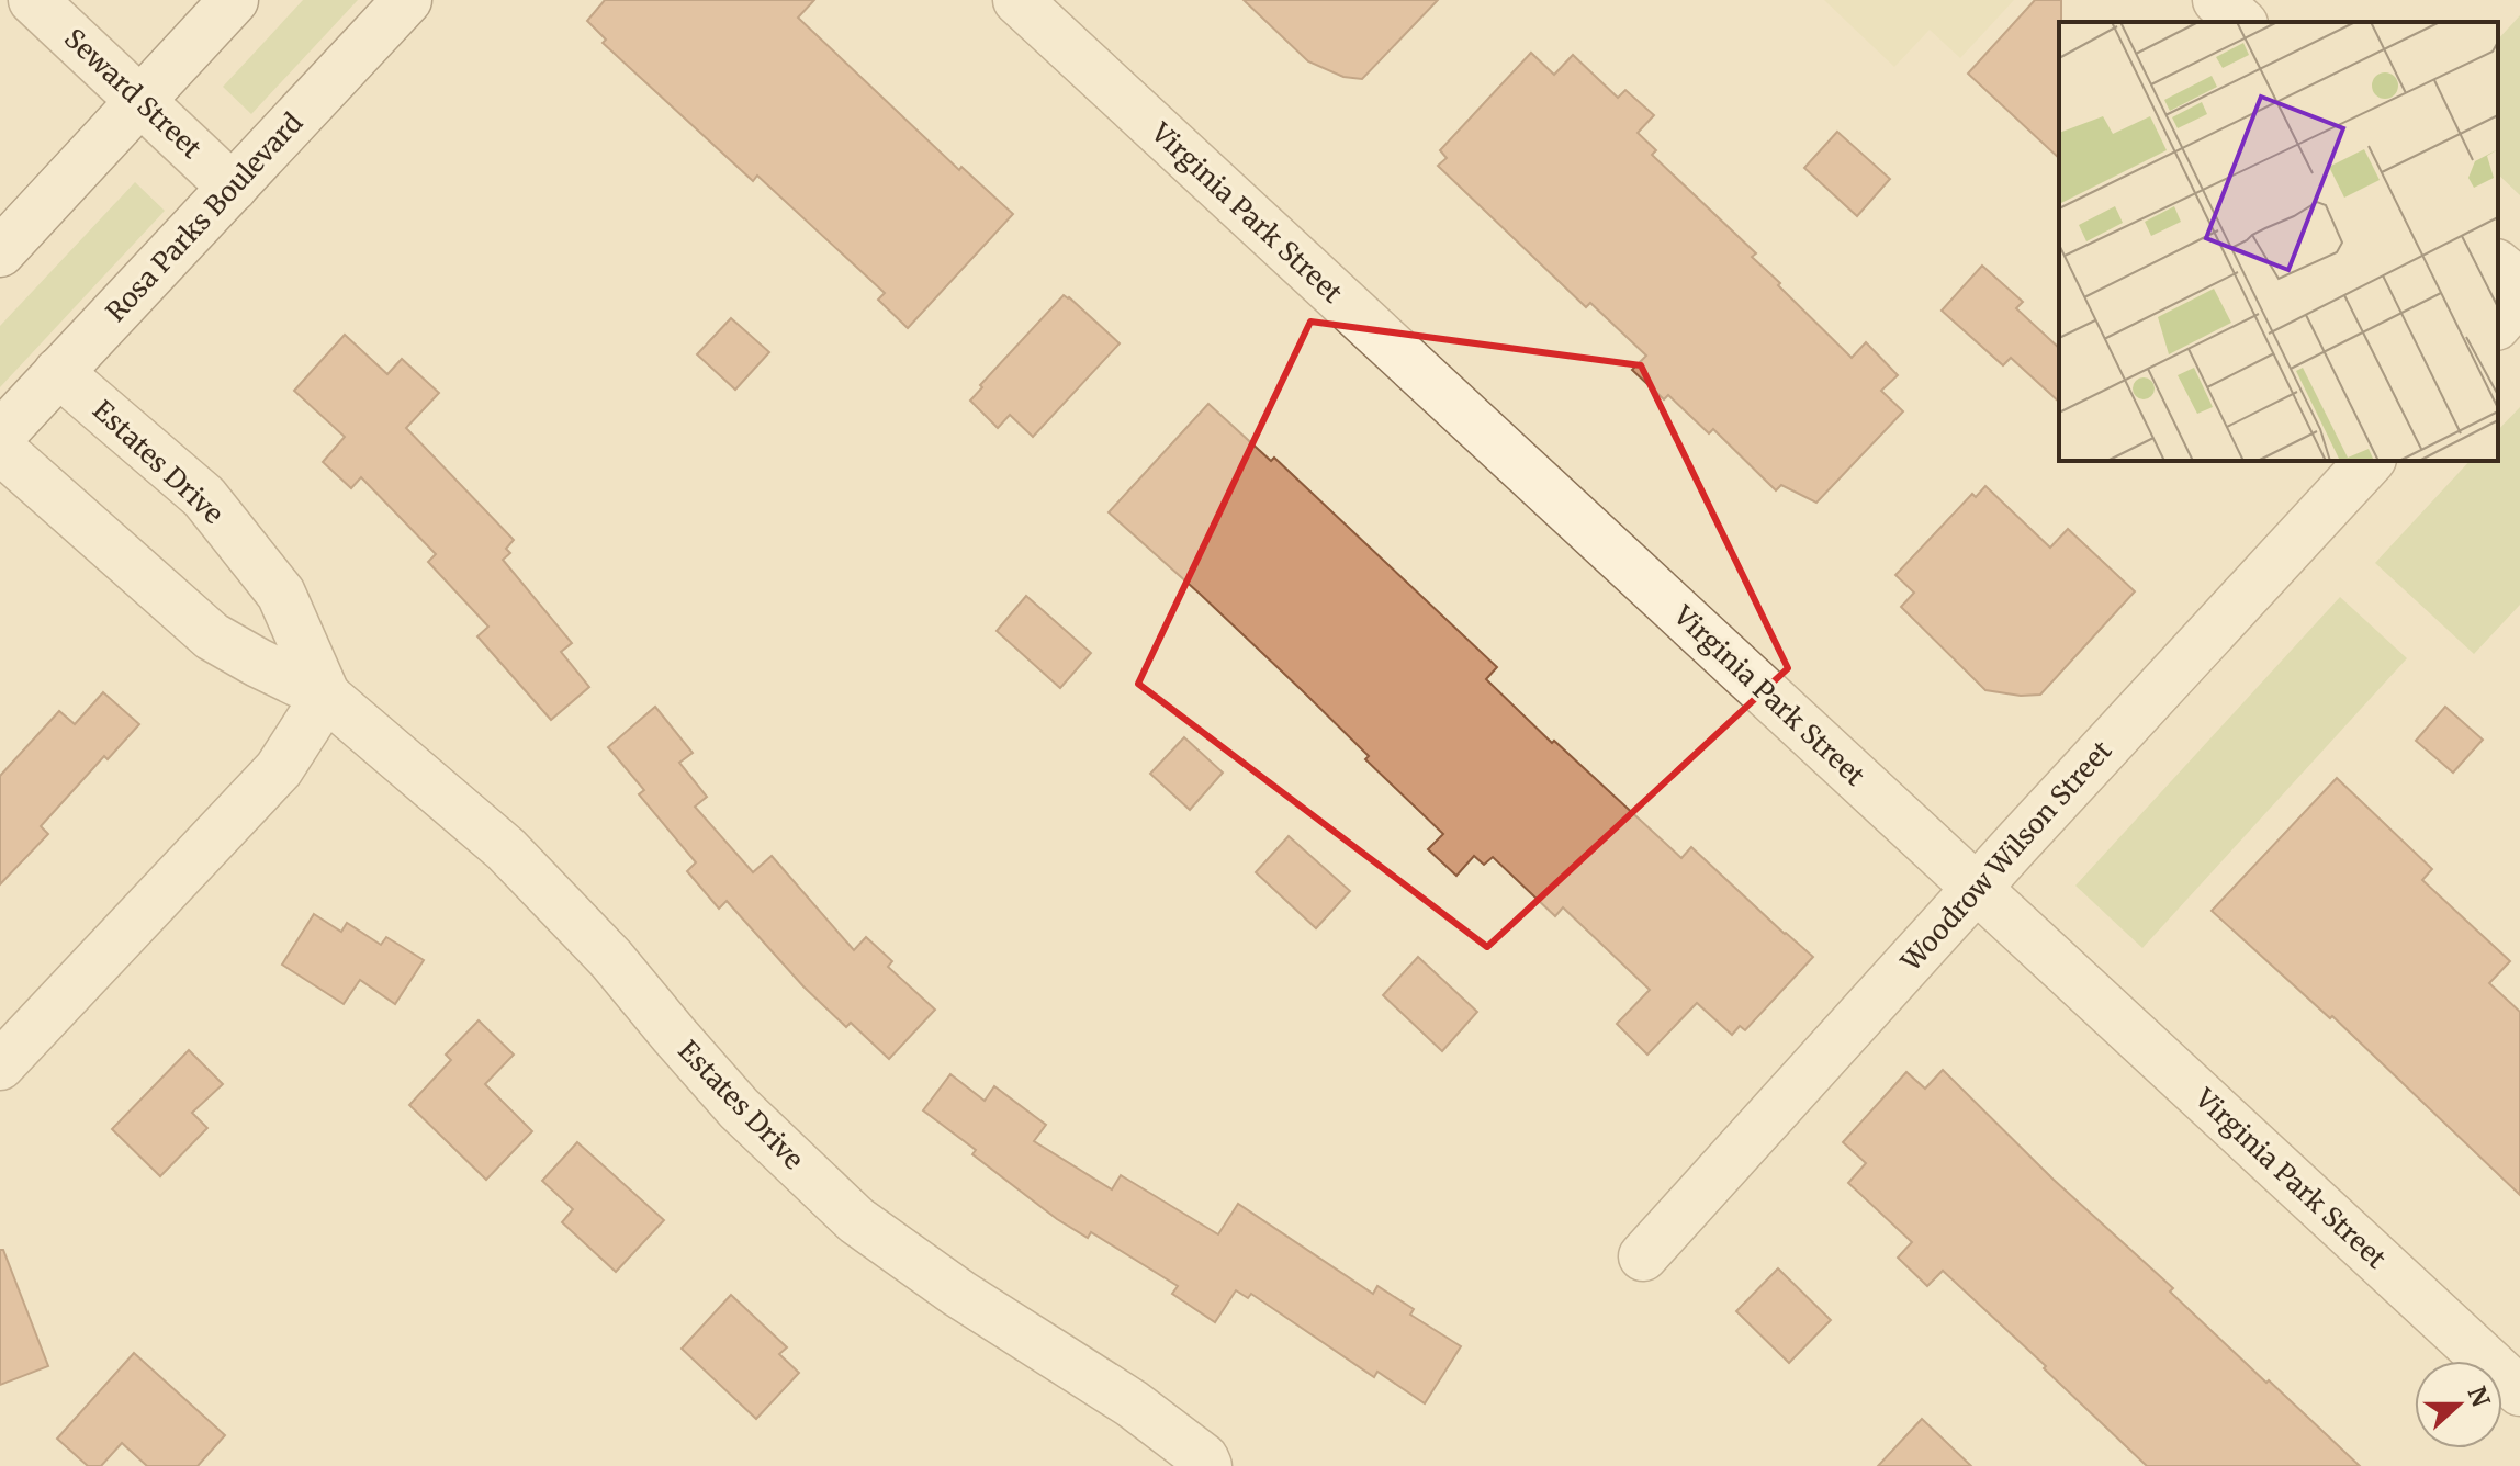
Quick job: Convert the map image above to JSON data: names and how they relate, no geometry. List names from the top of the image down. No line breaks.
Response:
{"streets":{"street":["Seward Street","Virginia Park Street","Rosa Parks Boulevard","Estates Drive","Woodrow Wilson Street"]},"crossings":[["Seward Street","Rosa Parks Boulevard"],["Virginia Park Street","Woodrow Wilson Street"],["Rosa Parks Boulevard","Estates Drive"]],"north":"right"}
